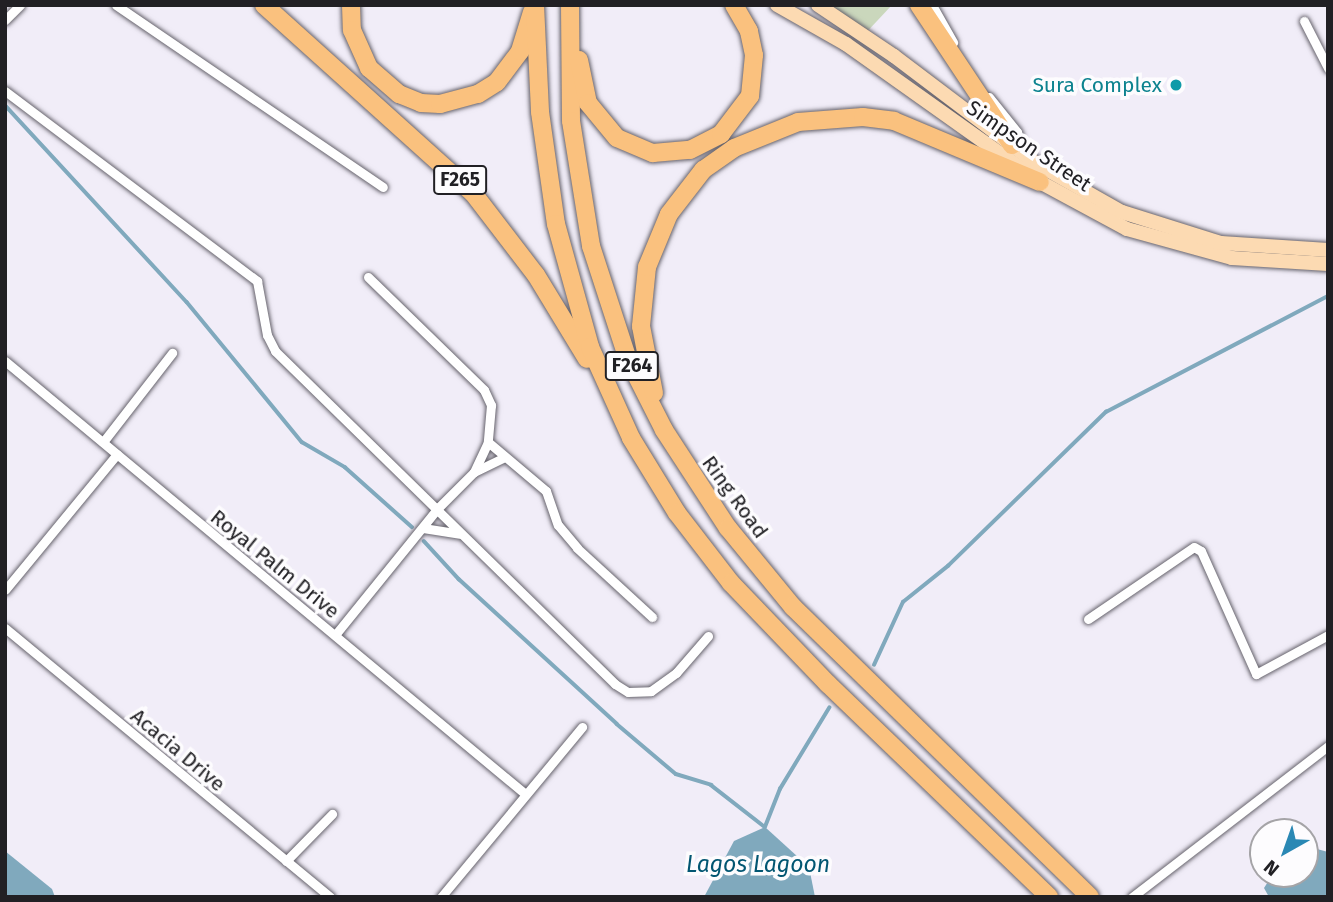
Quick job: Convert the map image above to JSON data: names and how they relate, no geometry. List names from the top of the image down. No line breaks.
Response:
{"streets":{"highway":["F265","F264","Ring Road"],"main road":["Simpson Street"],"street":["Royal Palm Drive","Acacia Drive"]},"crossings":[["F265","F264"]],"water":["Lagos Lagoon"],"places":["Sura Complex"],"north":"bottom left"}
